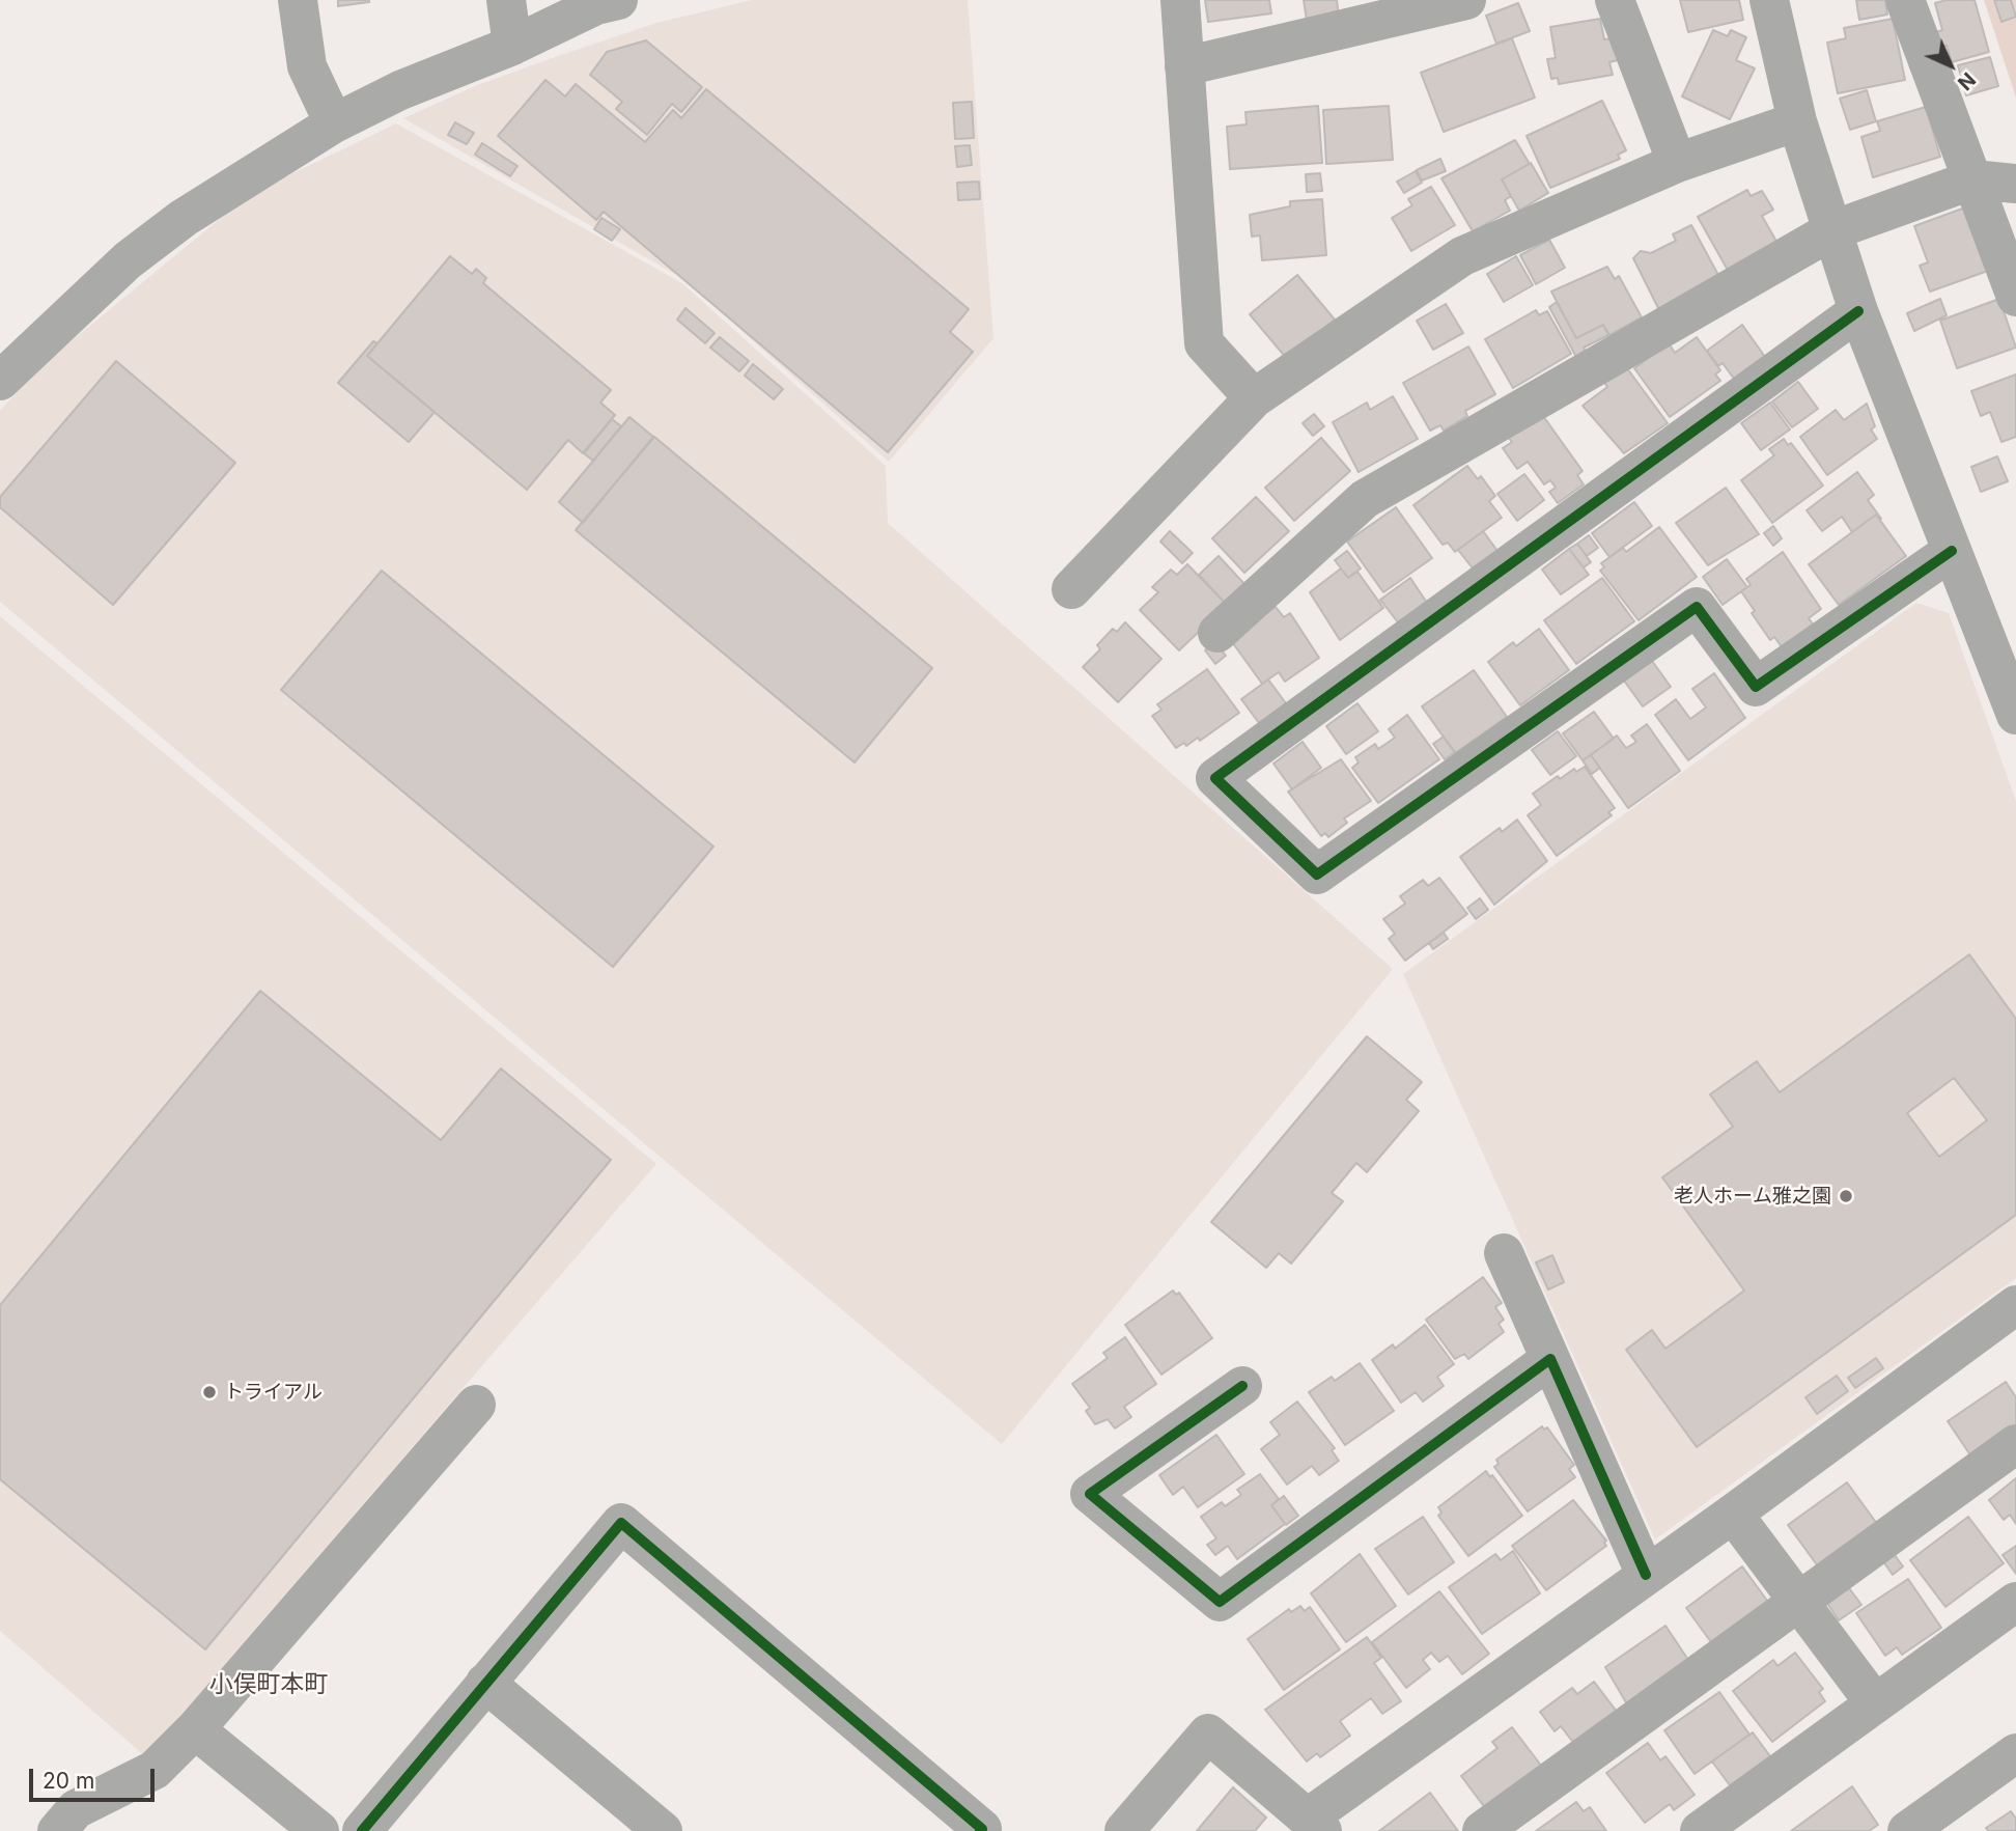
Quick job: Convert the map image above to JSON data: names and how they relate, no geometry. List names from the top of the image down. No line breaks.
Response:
{"districts":["小俣町本町"],"places":["老人ホーム雅之園","トライアル"],"scale_bar":"20 m","north":"bottom right"}
